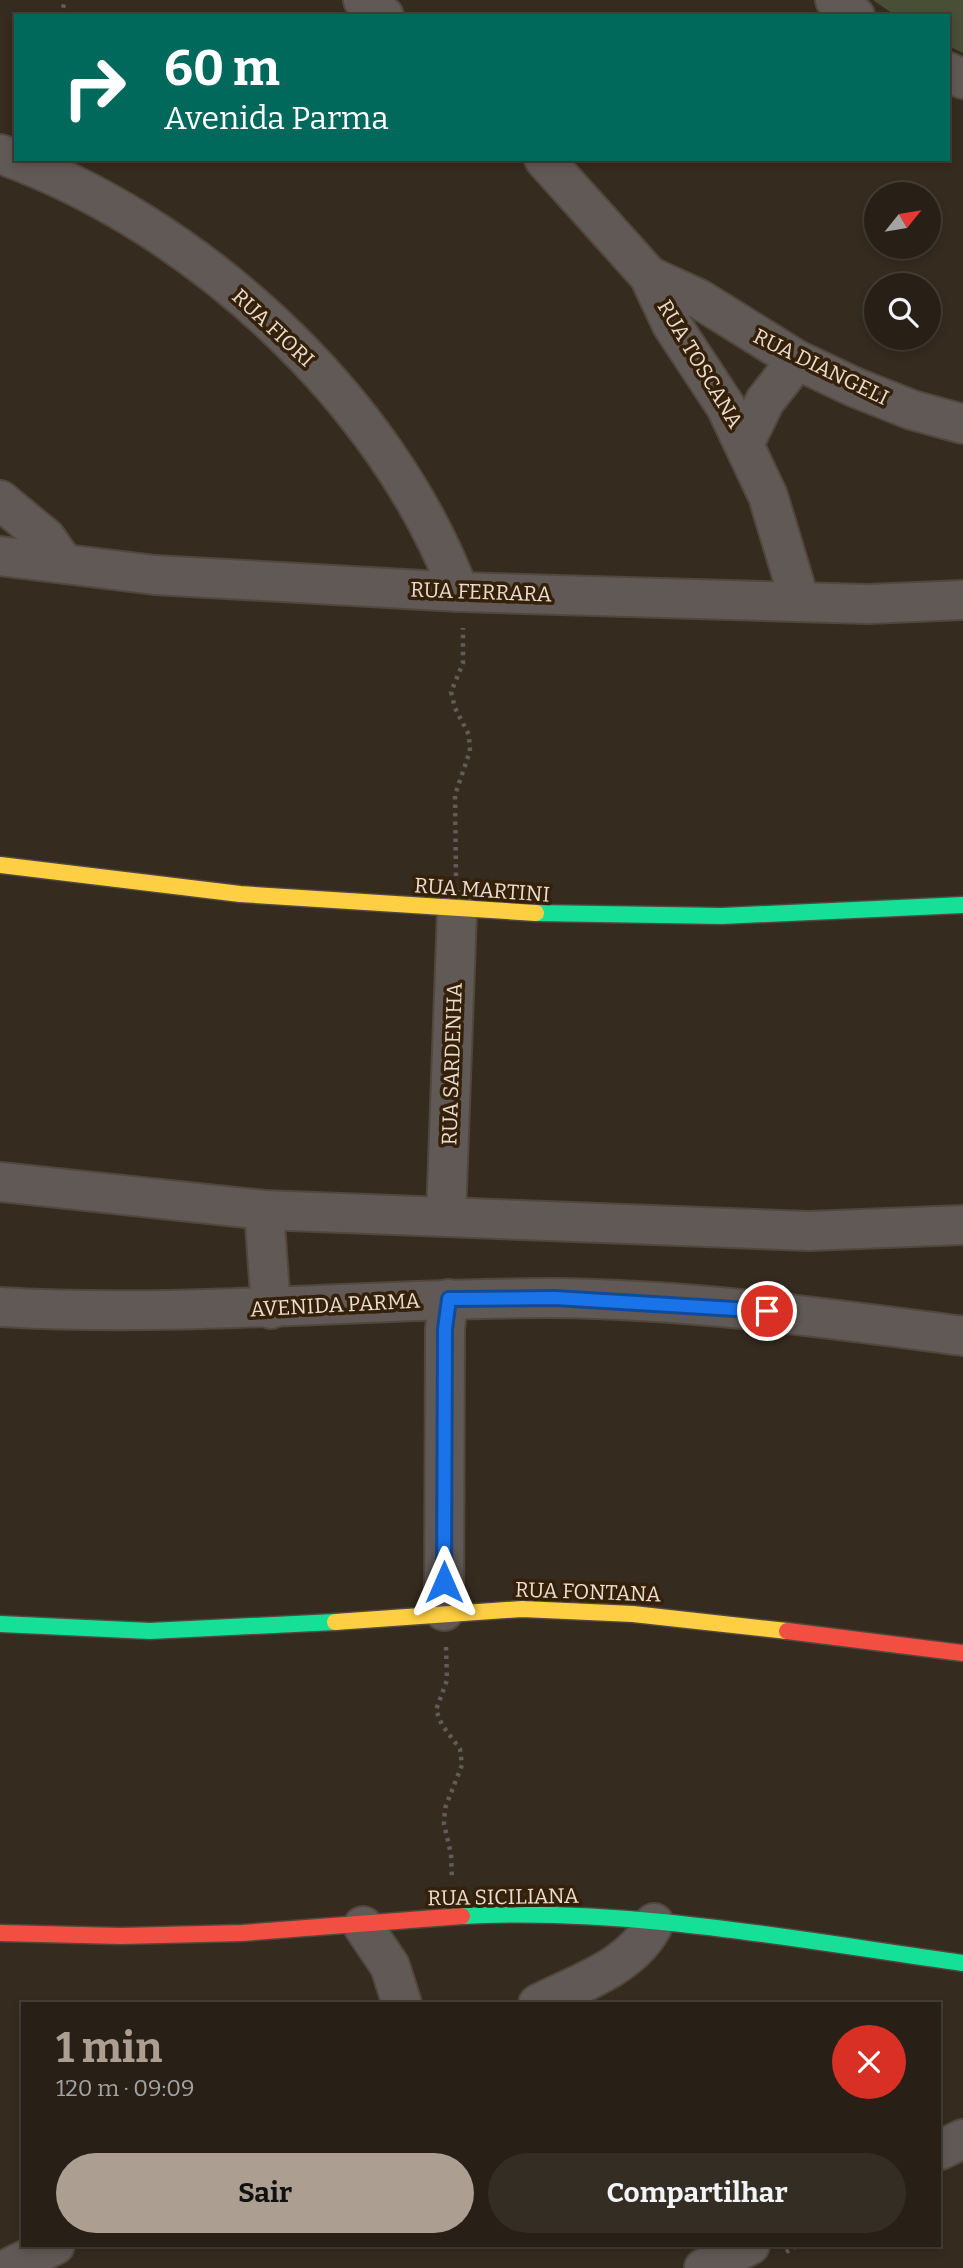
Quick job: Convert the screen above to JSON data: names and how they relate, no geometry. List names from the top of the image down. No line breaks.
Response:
{"streets":{"street":["RUA FIORI","RUA TOSCANA","RUA DIANGELI","RUA FERRARA","RUA MARTINI","RUA SARDENHA","AVENIDA PARMA","RUA FONTANA","RUA SICILIANA"]},"crossings":[["RUA FIORI","RUA FERRARA"],["RUA TOSCANA","RUA DIANGELI"],["RUA TOSCANA","RUA FERRARA"],["RUA MARTINI","RUA SARDENHA"]],"north":"top right","page":{"turn":["60 m","Avenida Parma"],"heading":["1 min","120 m · 09:09"],"buttons":["Sair","Compartilhar"]}}
